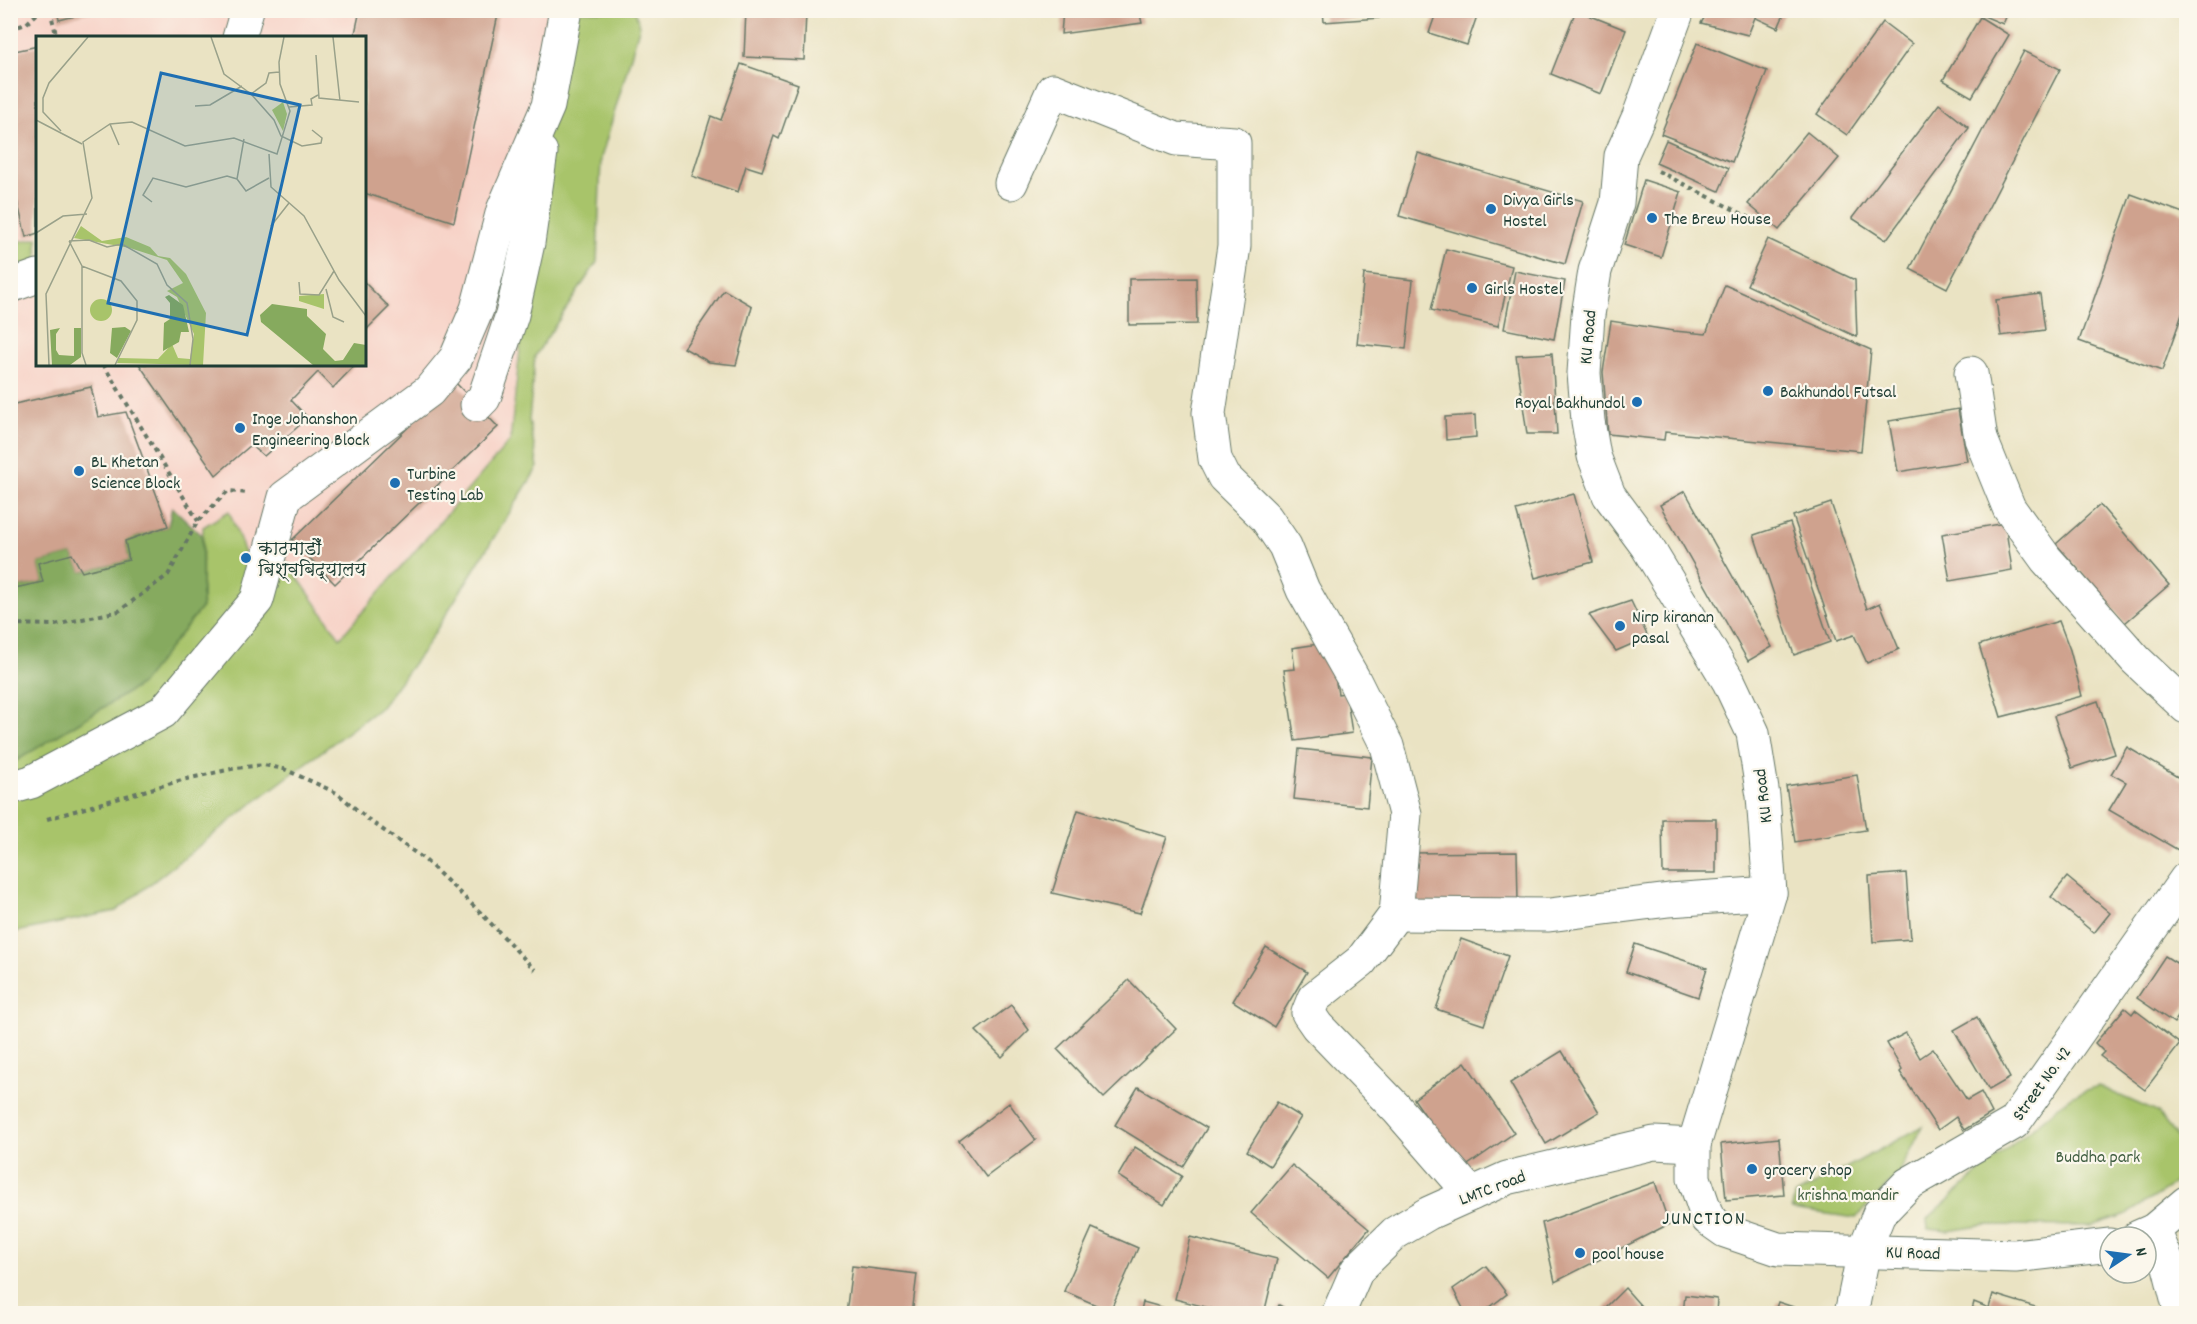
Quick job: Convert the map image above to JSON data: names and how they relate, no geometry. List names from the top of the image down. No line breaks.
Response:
{"streets":{"street":["KU Road","Street No. 42","LMTC road"]},"crossings":[["KU Road","Street No. 42"],["KU Road","LMTC road"]],"districts":["JUNCTION"],"parks":["Buddha park","krishna mandir"],"places":["Divya Girls Hostel","The Brew House","Girls Hostel","Bakhundol Futsal","Royal Bakhundol","Inge Johanshon Engineering Block","BL Khetan Science Block","Turbine Testing Lab","काठमाडौँ बिश्वबिद्यालय","Nirp kiranan pasal","grocery shop","pool house"],"north":"right"}
